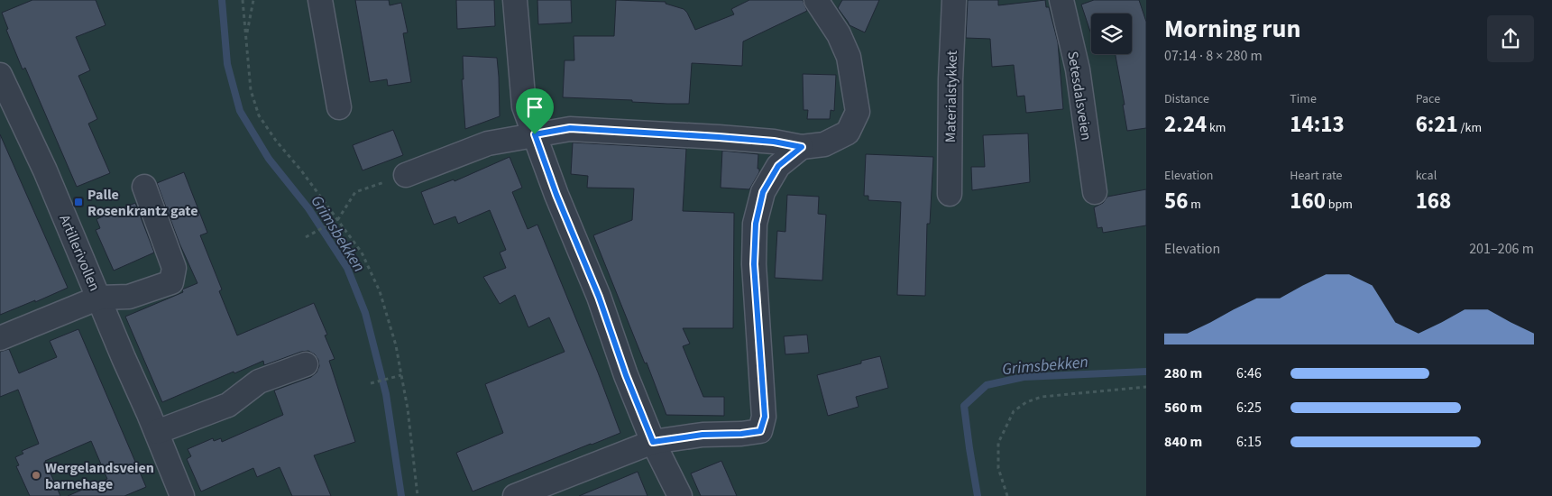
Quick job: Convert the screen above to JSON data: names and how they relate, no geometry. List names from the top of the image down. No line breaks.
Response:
{"streets":{"street":["Setesdalsveien","Materialstykket","Artillerivollen"]},"water":["Grimsbekken"],"places":{"transit":["Palle Rosenkrantz gate"],"other":["Wergelandsveien barnehage"]},"page":{"heading":["Morning run","07:14 · 8 × 280 m"],"stats":[["Distance","2.24 km"],["Time","14:13"],["Pace","6:21 /km"],["Elevation","56 m"],["Heart rate","160 bpm"],["kcal","168"]],"chart":["Elevation","201–206 m"],"list":[{"name":"280 m","note":"6:46"},{"name":"560 m","note":"6:25"},{"name":"840 m","note":"6:15"}]}}
